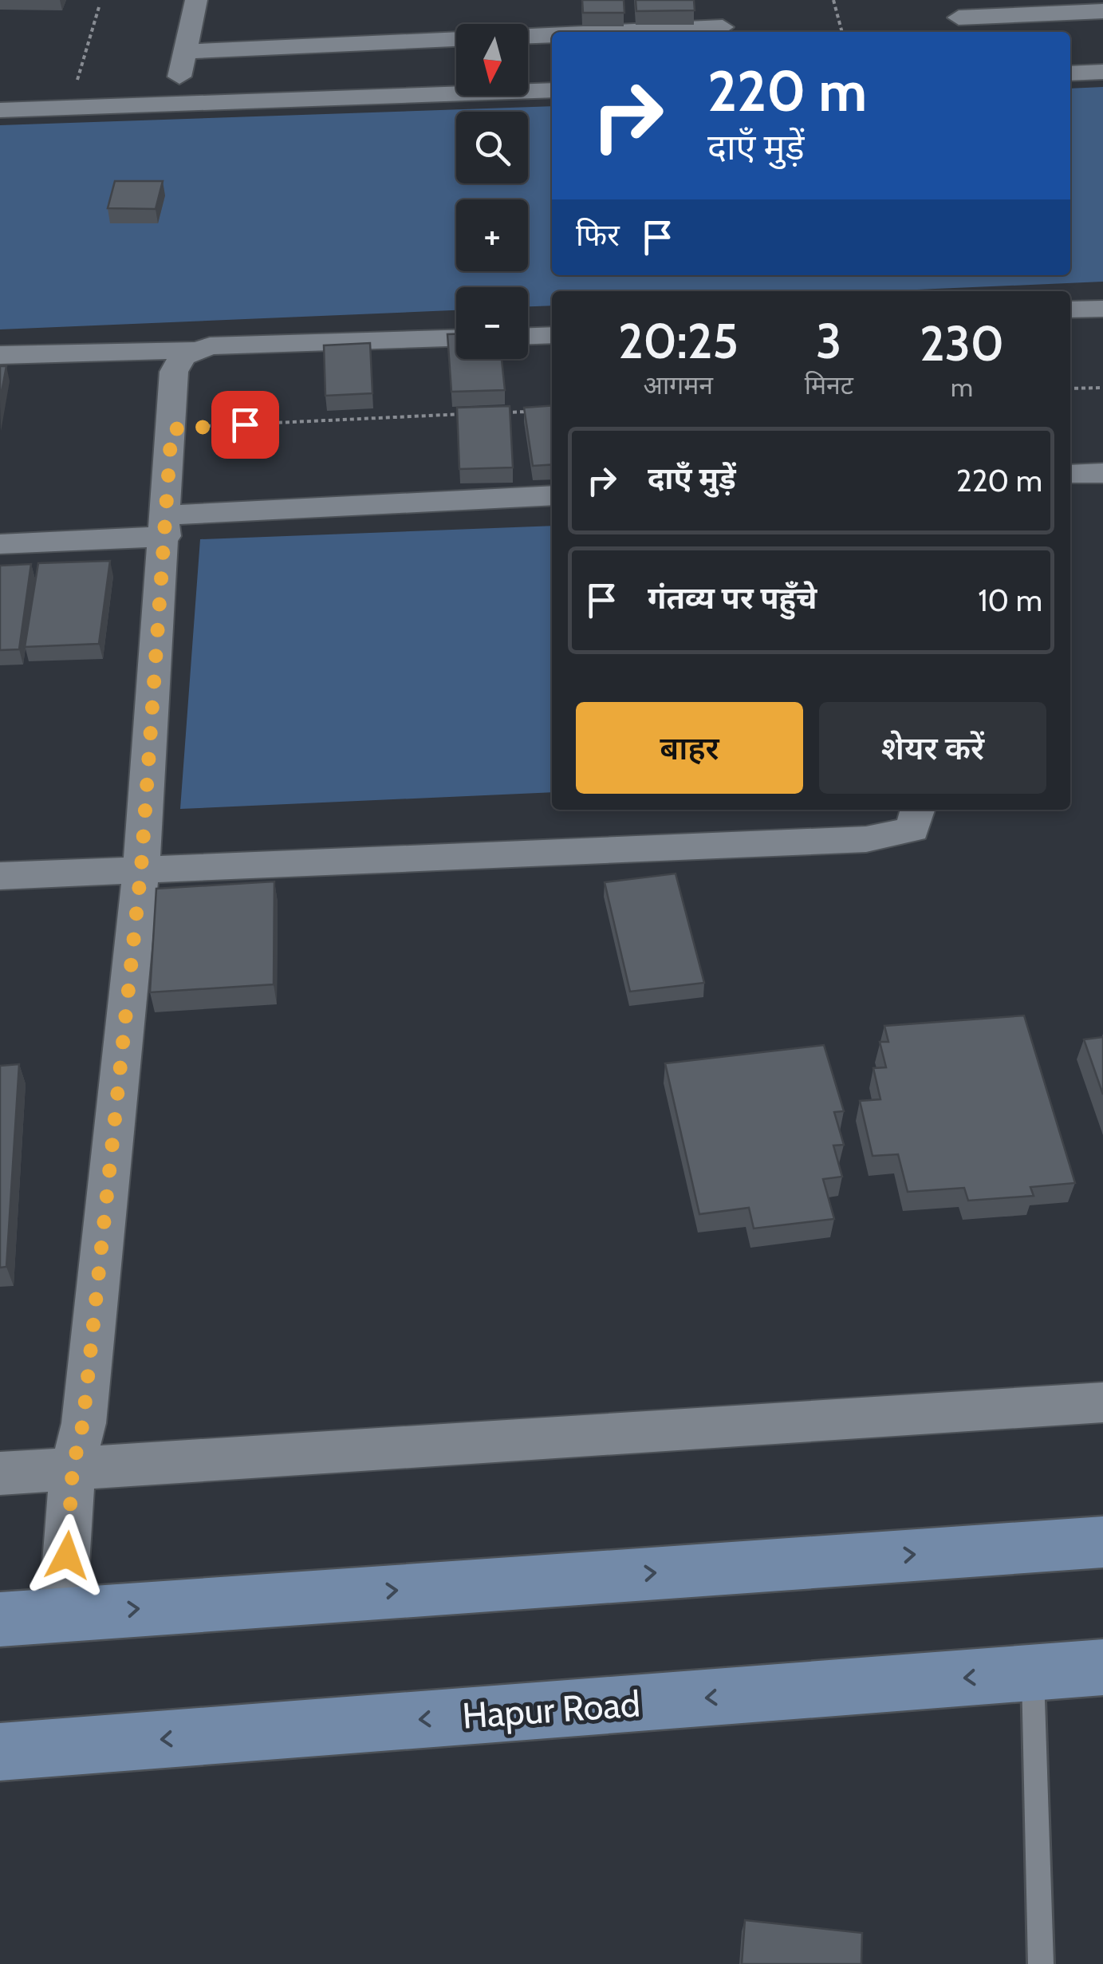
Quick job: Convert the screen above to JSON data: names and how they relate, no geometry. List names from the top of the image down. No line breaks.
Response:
{"streets":{"main road":["Hapur Road"]},"north":"bottom","page":{"map_buttons":["+","−"],"turn":["220 m","दाएँ मुड़ें"],"then":"फिर","eta":["20:25","आगमन","3","मिनट","230","m"],"list":[{"name":"दाएँ मुड़ें","value":"220 m"},{"name":"गंतव्य पर पहुँचे","value":"10 m"}],"buttons":["बाहर","शेयर करें"]}}
